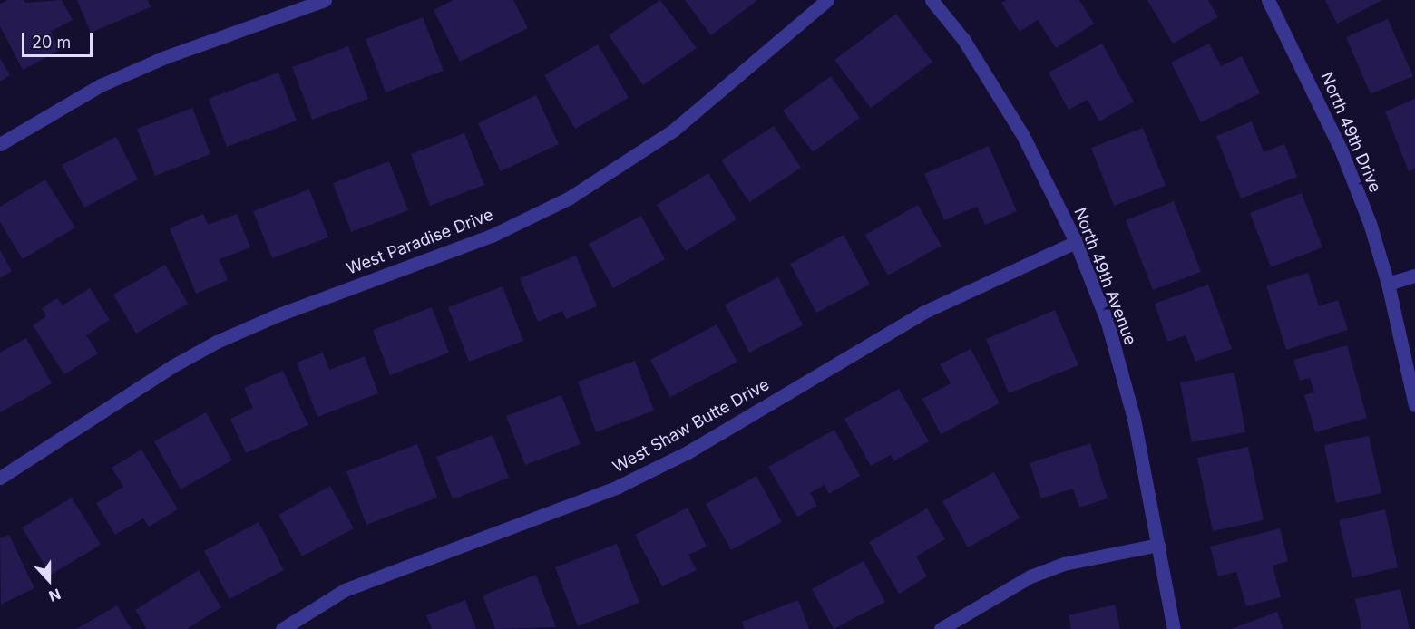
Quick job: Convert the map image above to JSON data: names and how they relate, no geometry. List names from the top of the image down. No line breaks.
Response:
{"streets":{"street":["North 49th Drive","West Paradise Drive","North 49th Avenue","West Shaw Butte Drive"]},"crossings":[["North 49th Avenue","West Shaw Butte Drive"]],"scale_bar":"20 m","north":"bottom"}
